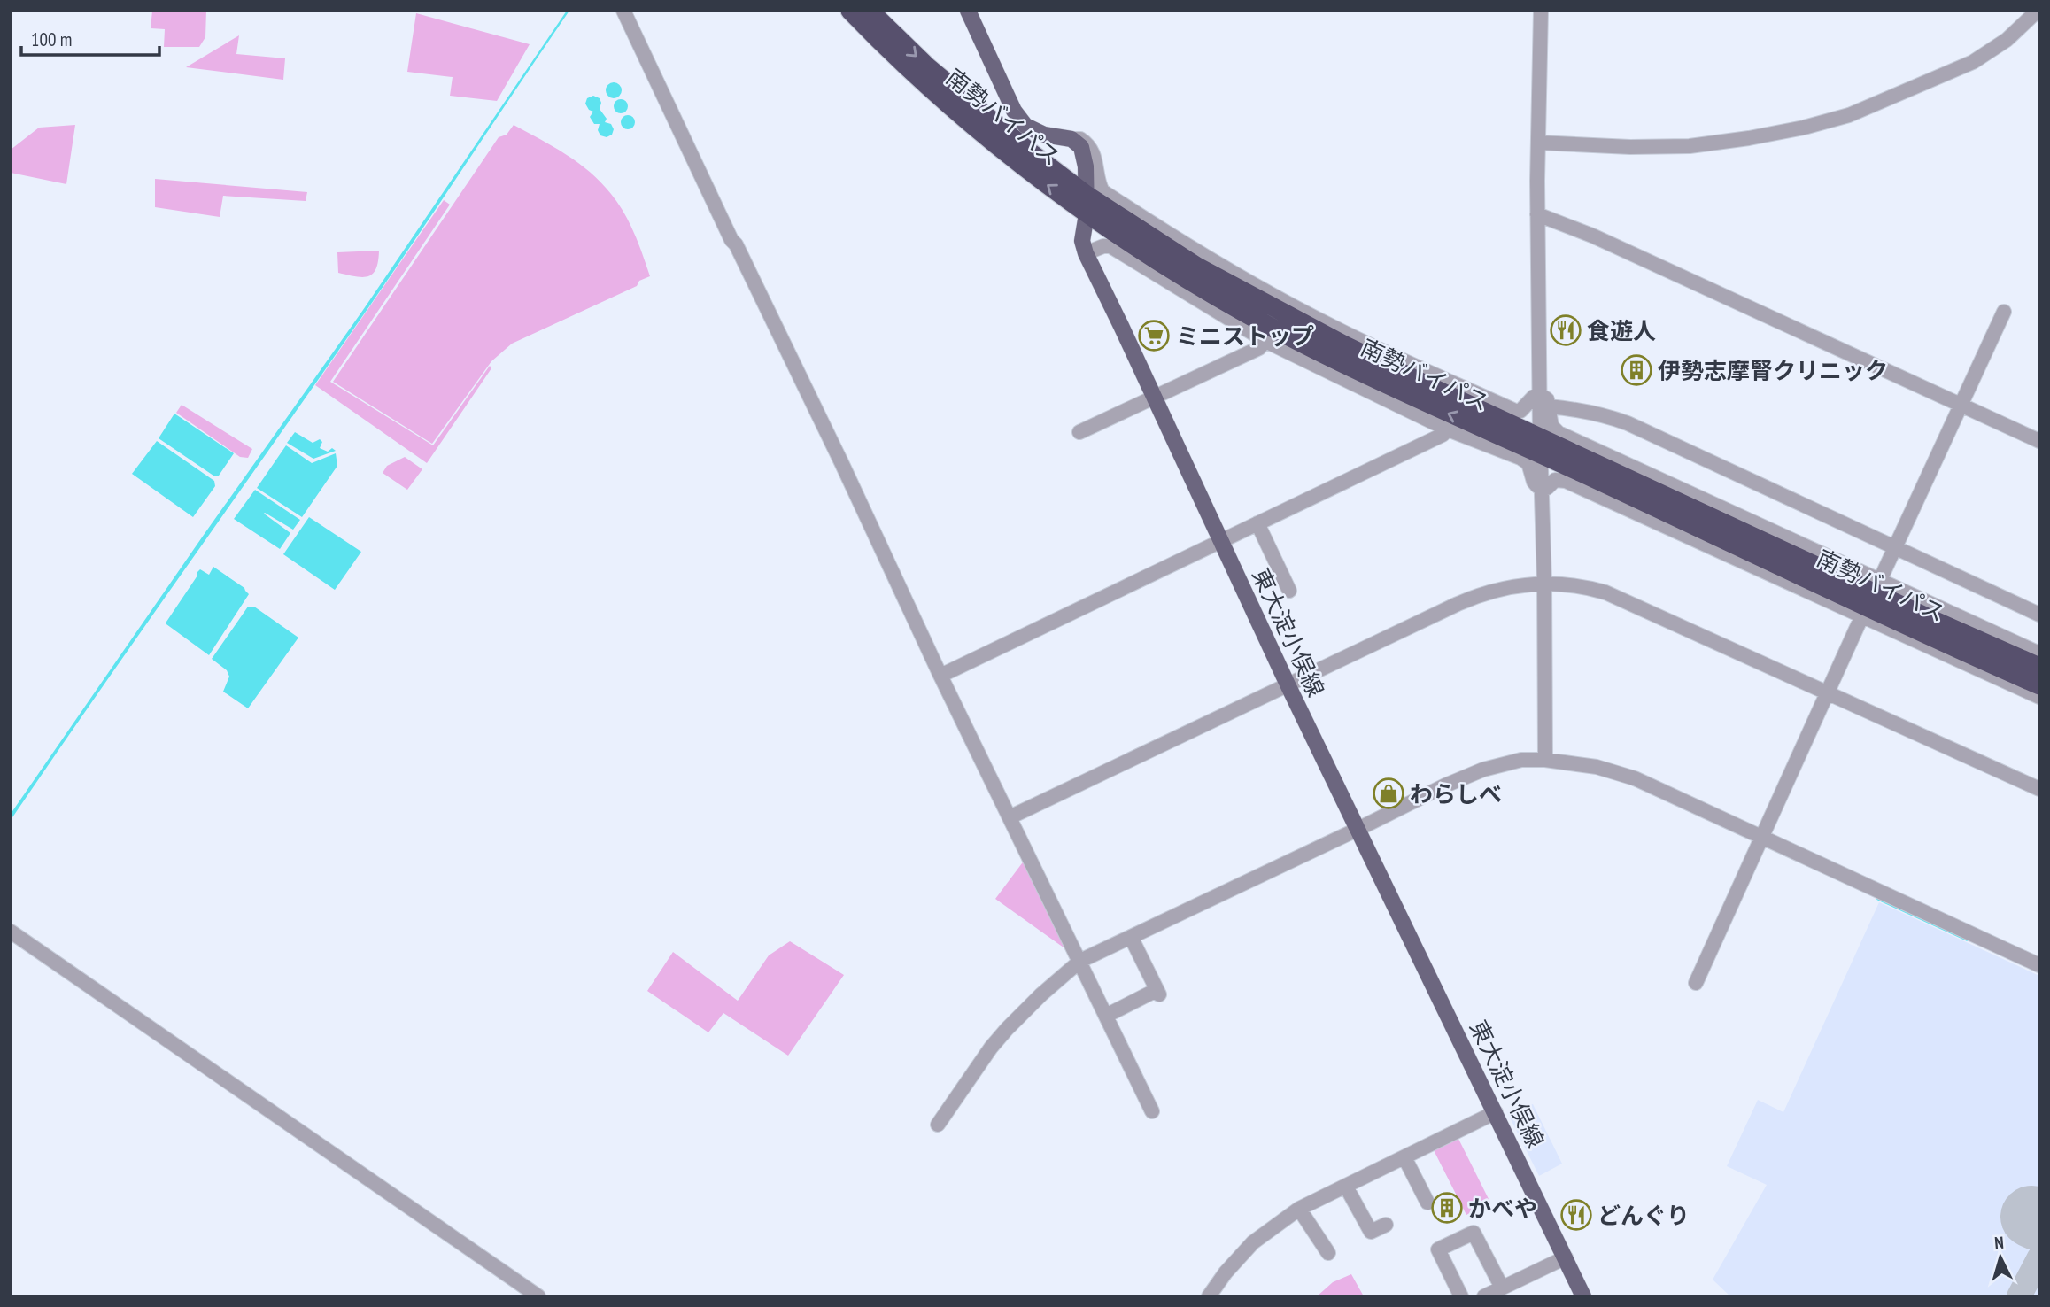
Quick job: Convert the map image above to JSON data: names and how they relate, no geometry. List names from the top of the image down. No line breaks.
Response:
{"streets":{"highway":["南勢バイパス"],"main road":["東大淀小俣線"]},"crossings":[["南勢バイパス","東大淀小俣線"]],"places":{"restaurant":["食遊人","どんぐり"],"supermarket":["ミニストップ"],"building":["伊勢志摩腎クリニック","かべや"],"shop":["わらしべ"]},"scale_bar":"100 m","north":"top"}
